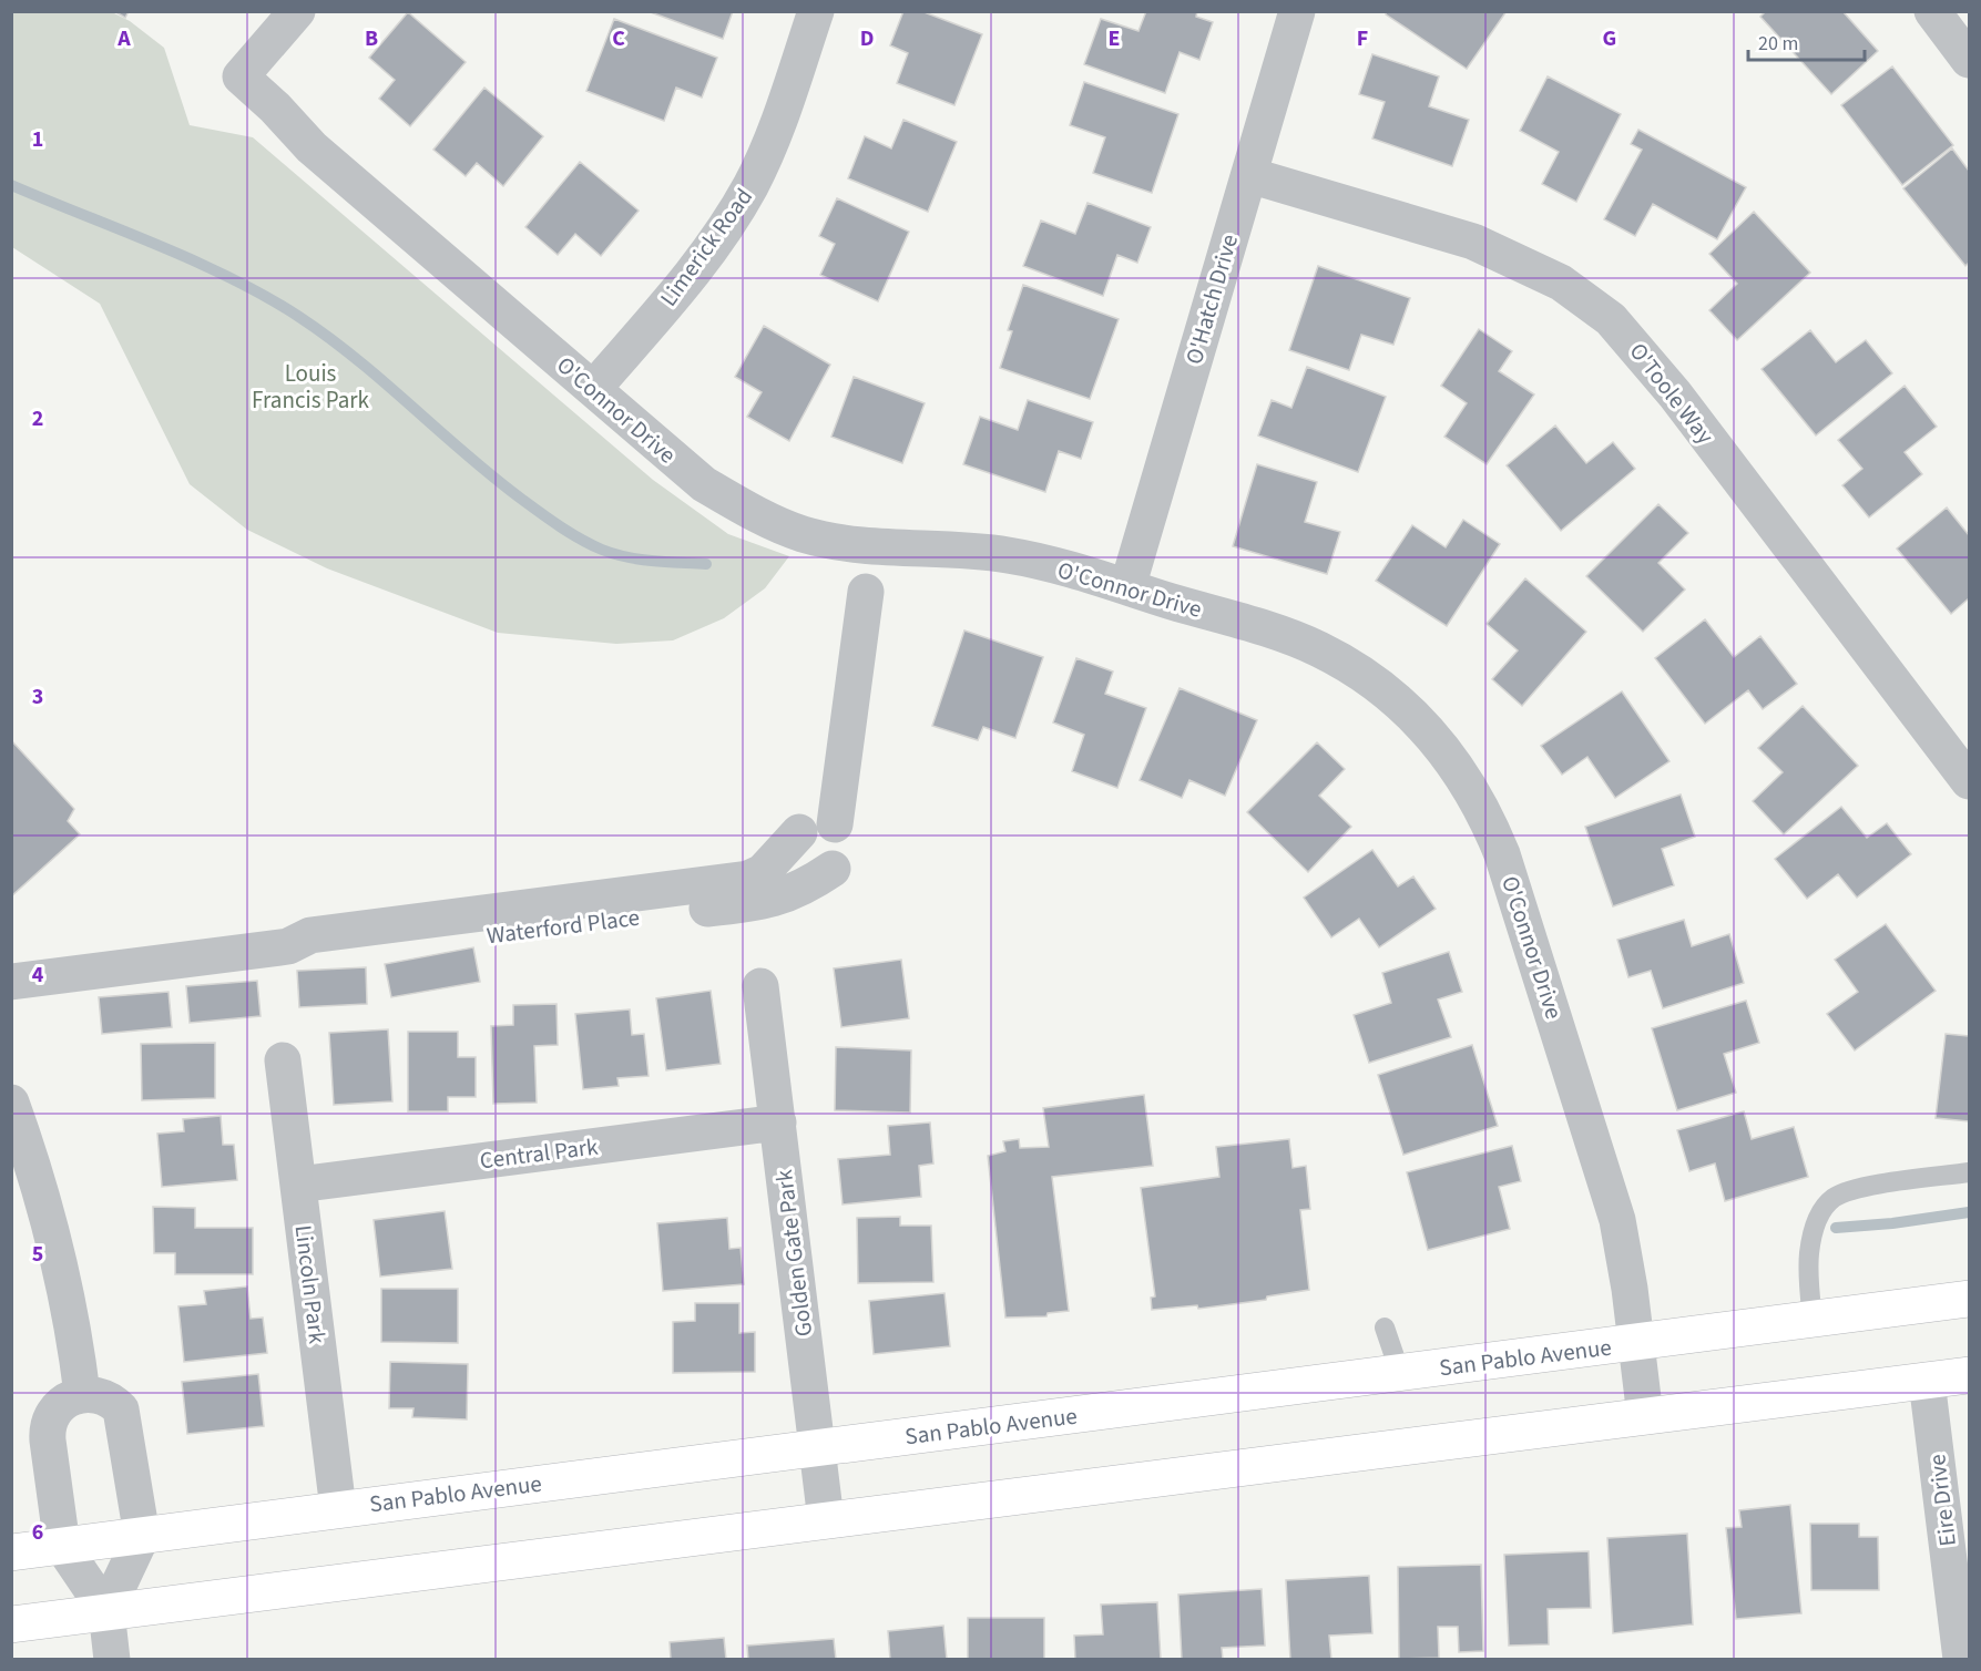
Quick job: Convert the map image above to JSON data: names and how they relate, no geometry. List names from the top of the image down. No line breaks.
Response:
{"streets":{"main road":["San Pablo Avenue"],"street":["Limerick Road","O'Hatch Drive","O'Toole Way","O'Connor Drive","Waterford Place","Central Park","Golden Gate Park","Lincoln Park","Eire Drive"]},"crossings":[["Limerick Road","O'Connor Drive"],["O'Hatch Drive","O'Toole Way"],["O'Hatch Drive","O'Connor Drive"],["O'Connor Drive","San Pablo Avenue"],["Central Park","Golden Gate Park"],["Central Park","Lincoln Park"],["Golden Gate Park","San Pablo Avenue"],["Lincoln Park","San Pablo Avenue"]],"parks":["Louis Francis Park"],"scale_bar":"20 m","grid":{"columns":["A","B","C","D","E","F","G"],"rows":["1","2","3","4","5","6"]}}
